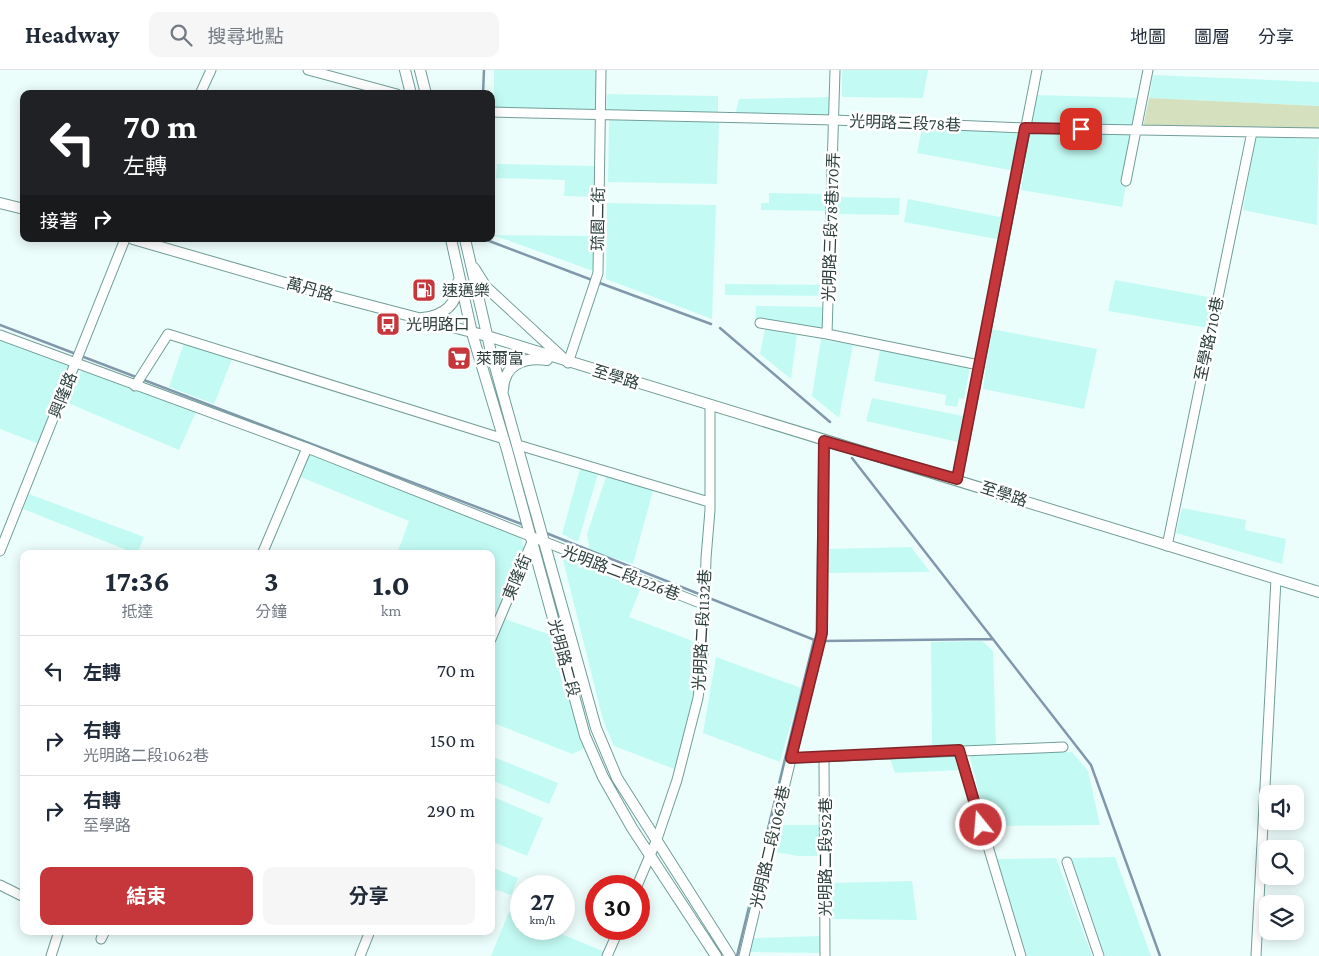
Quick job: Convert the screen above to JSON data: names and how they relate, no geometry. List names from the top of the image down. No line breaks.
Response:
{"streets":{"street":["光明路三段78巷","琉園二街","光明路三段78巷170弄","萬丹路","至學路710巷","至學路","興隆路","光明路二段1226巷","東隆街","光明路二段1132巷","光明路二段","光明路二段1062巷","光明路二段952巷"]},"crossings":[["光明路三段78巷","琉園二街"],["光明路三段78巷","光明路三段78巷170弄"],["光明路三段78巷","至學路710巷"],["琉園二街","至學路"],["萬丹路","至學路"],["萬丹路","光明路二段"],["至學路710巷","至學路"],["至學路","光明路二段1132巷"],["至學路","光明路二段"],["至學路","光明路二段1062巷"],["興隆路","光明路二段1226巷"],["光明路二段1226巷","東隆街"],["光明路二段1226巷","光明路二段1132巷"],["光明路二段1226巷","光明路二段"],["東隆街","光明路二段"],["光明路二段1132巷","光明路二段"]],"places":{"fuel station":["速邁樂"],"bus stop":["光明路口"],"supermarket":["萊爾富"]},"page":{"header":"Headway","search":"搜尋地點","nav":["地圖","圖層","分享"],"turn":["70 m","左轉"],"then":"接著","eta":["17:36","抵達","3","分鐘","1.0","km"],"list":[{"name":"左轉","value":"70 m"},{"name":"右轉","note":"光明路二段1062巷","value":"150 m"},{"name":"右轉","note":"至學路","value":"290 m"}],"buttons":["結束","分享"],"speed":"27 km/h","limit":"30"}}
